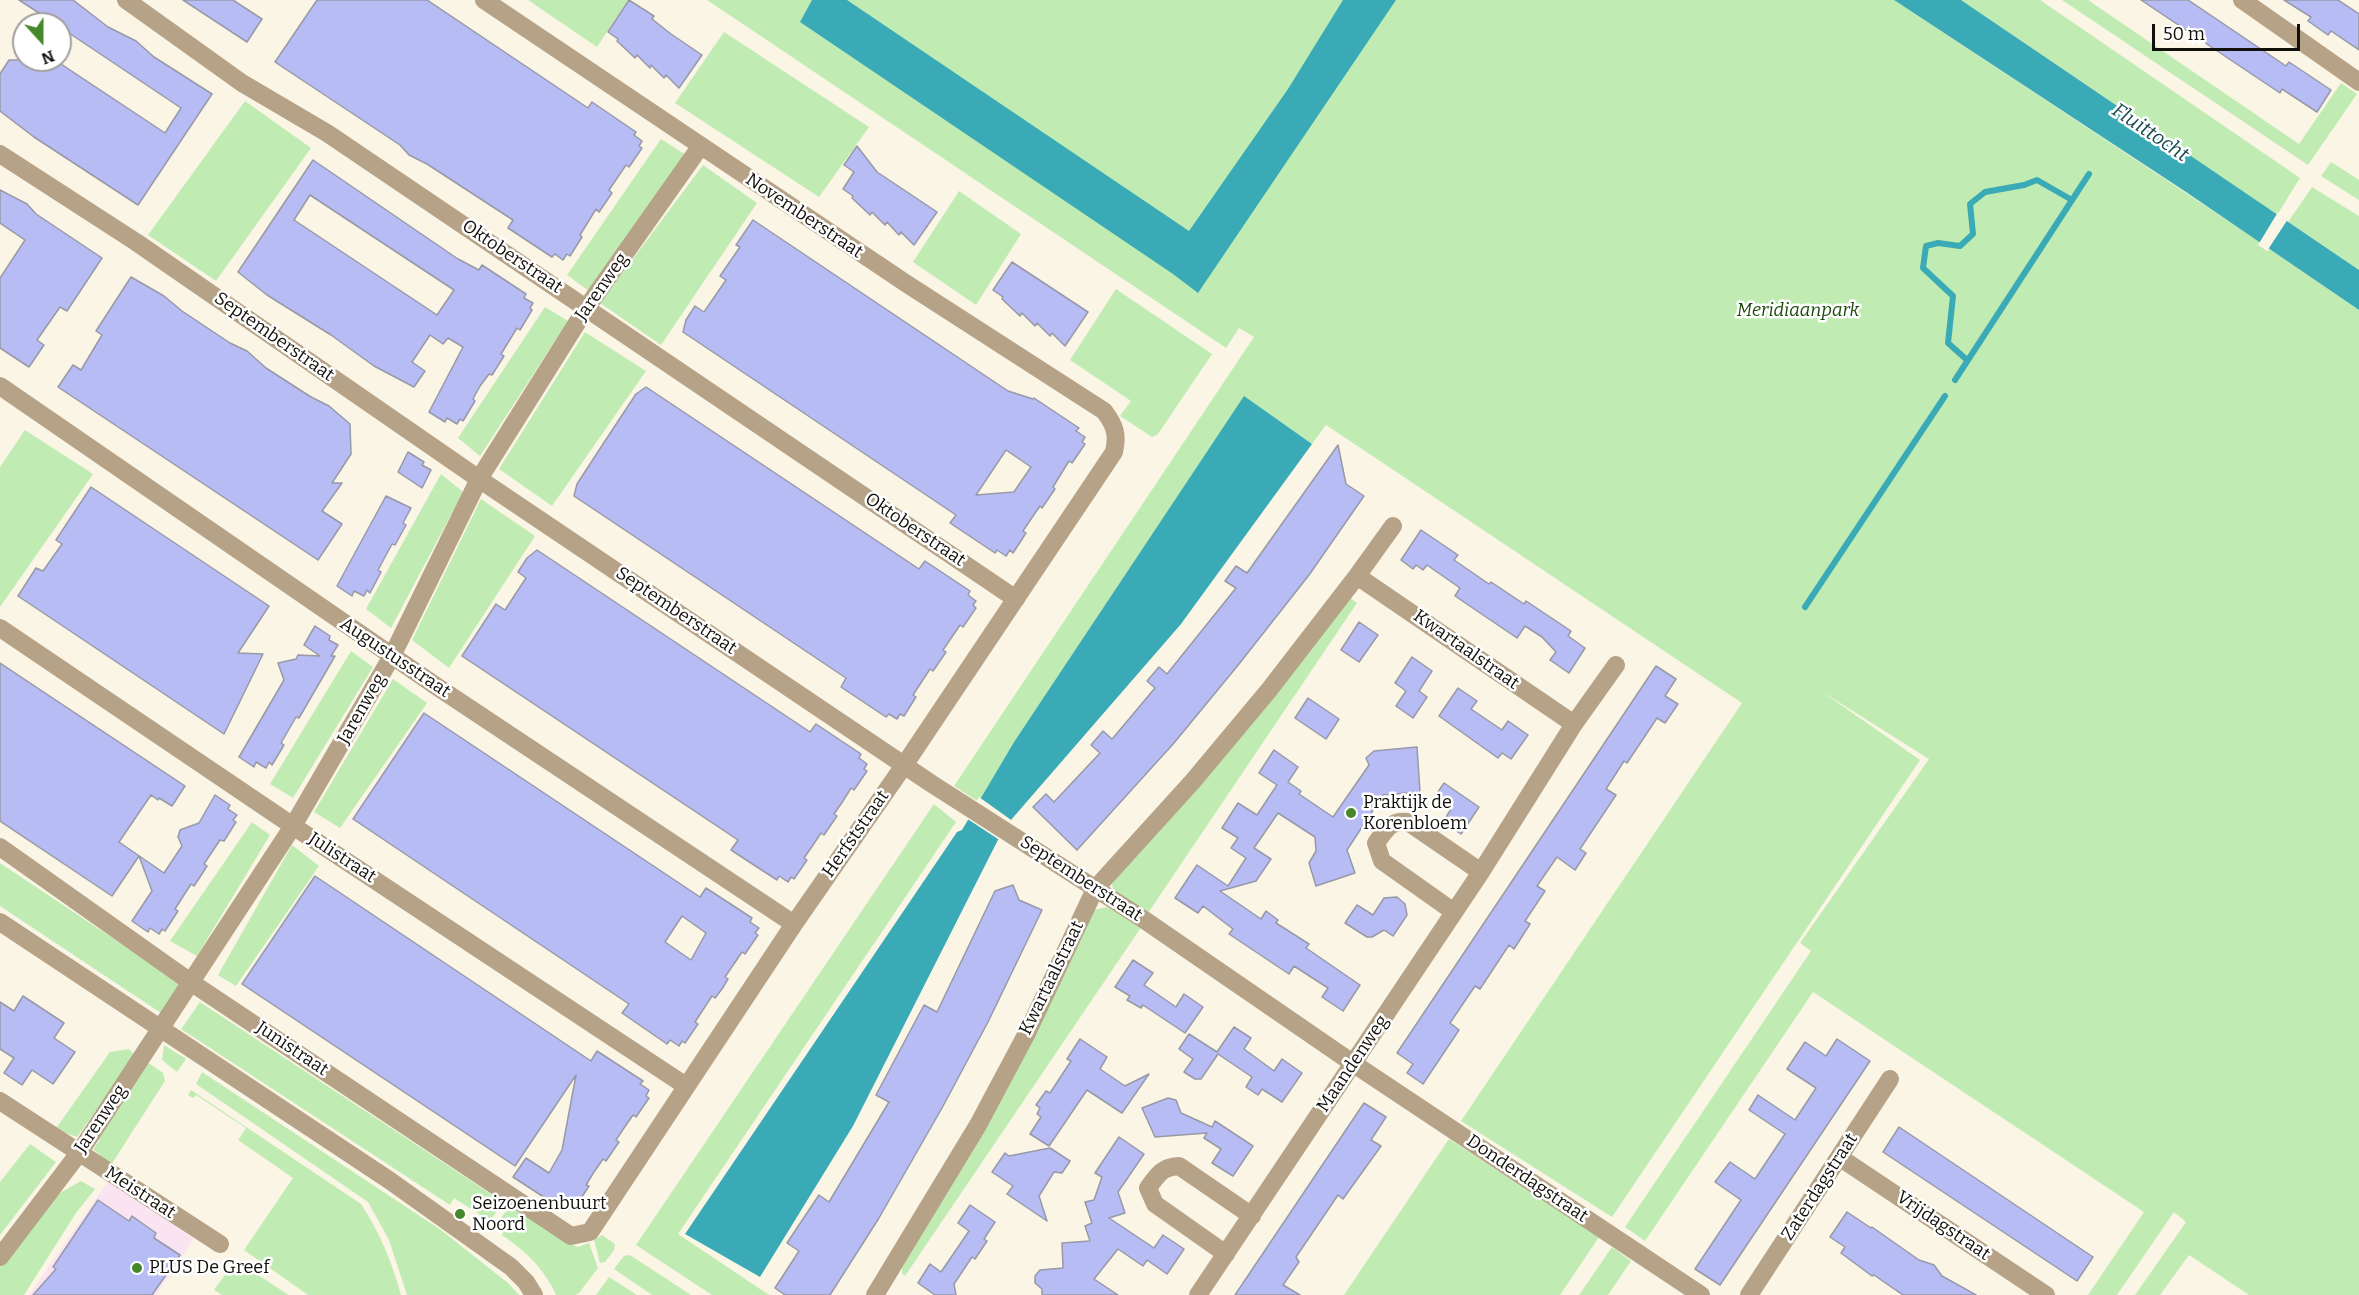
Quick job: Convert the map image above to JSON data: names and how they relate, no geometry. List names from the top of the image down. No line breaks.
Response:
{"streets":{"street":["Novemberstraat","Oktoberstraat","Jarenweg","Septemberstraat","Kwartaalstraat","Augustusstraat","Herfststraat","Julistraat","Junistraat","Maandenweg","Donderdagstraat","Zaterdagstraat","Meistraat","Vrijdagstraat"]},"crossings":[["Novemberstraat","Jarenweg"],["Novemberstraat","Herfststraat"],["Oktoberstraat","Jarenweg"],["Oktoberstraat","Herfststraat"],["Jarenweg","Septemberstraat"],["Jarenweg","Augustusstraat"],["Jarenweg","Julistraat"],["Jarenweg","Junistraat"],["Jarenweg","Meistraat"],["Septemberstraat","Kwartaalstraat"],["Septemberstraat","Herfststraat"],["Septemberstraat","Maandenweg"],["Septemberstraat","Donderdagstraat"],["Kwartaalstraat","Maandenweg"],["Augustusstraat","Herfststraat"],["Herfststraat","Julistraat"],["Herfststraat","Junistraat"],["Maandenweg","Donderdagstraat"],["Zaterdagstraat","Vrijdagstraat"]],"water":["Fluittocht"],"parks":["Meridiaanpark"],"places":["Praktijk de Korenbloem","Seizoenenbuurt Noord","PLUS De Greef"],"scale_bar":"50 m","north":"bottom"}
